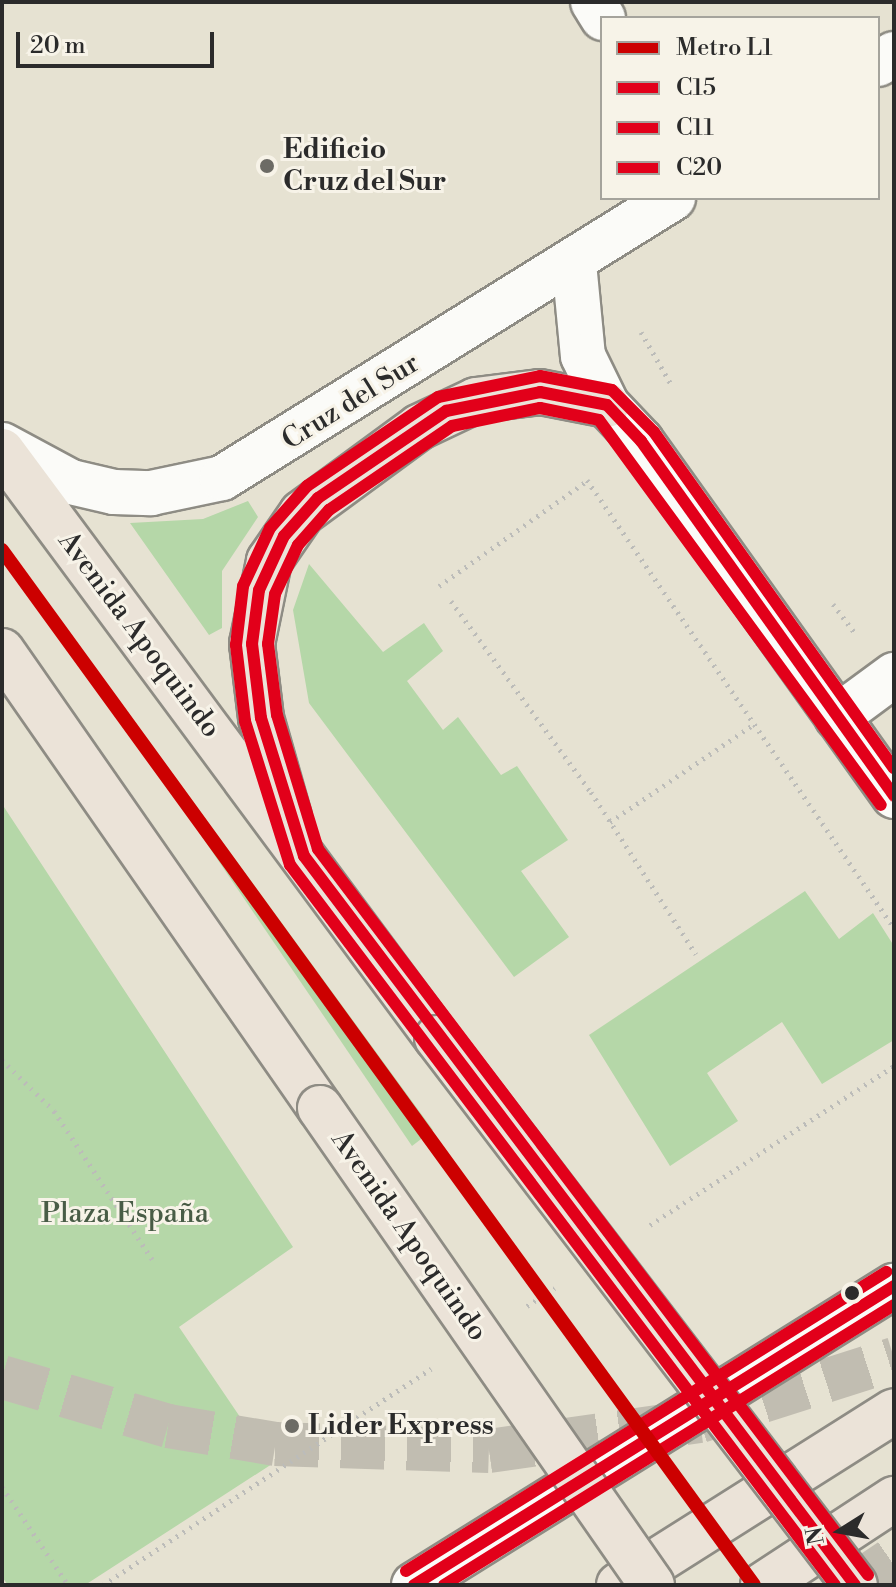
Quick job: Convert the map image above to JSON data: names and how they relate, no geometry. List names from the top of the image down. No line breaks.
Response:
{"streets":{"main road":["Avenida Apoquindo"],"street":["Cruz del Sur"]},"crossings":[["Cruz del Sur","Avenida Apoquindo"]],"parks":["Plaza España"],"places":["Edificio Cruz del Sur","Lider Express"],"lines":["transit line C20","transit line C15","transit line C11","metro line L1"],"legend":["Metro L1","C15","C11","C20"],"scale_bar":"20 m","north":"left"}
